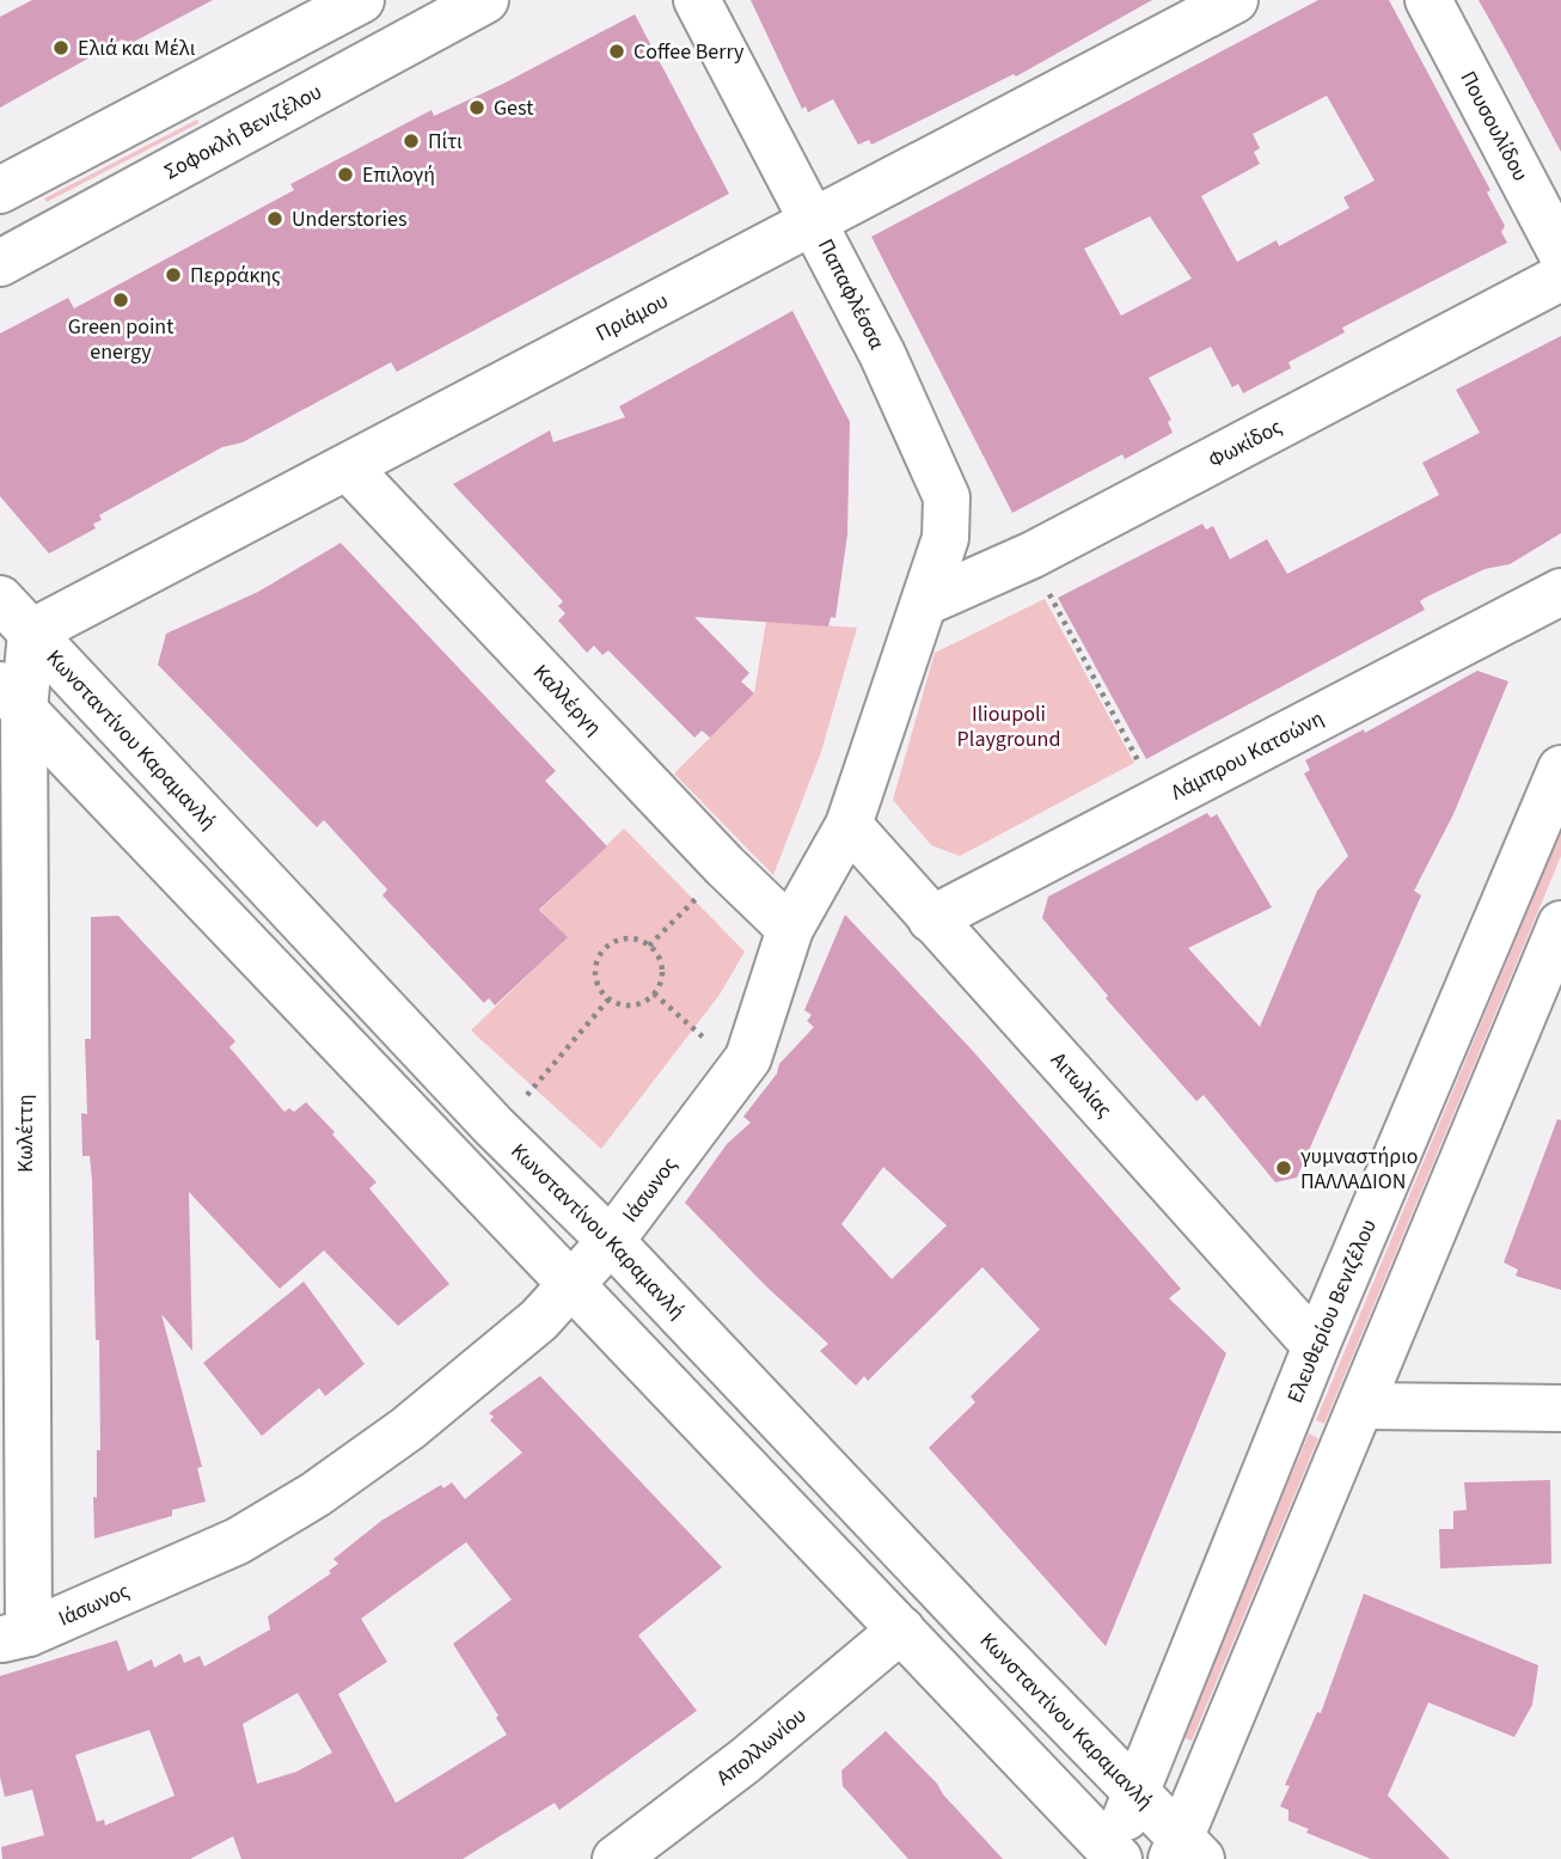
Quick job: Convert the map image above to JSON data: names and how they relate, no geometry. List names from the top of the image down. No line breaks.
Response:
{"streets":{"street":["Πουσουλίδου","Σοφοκλή Βενιζέλου","Παπαφλέσσα","Πριάμου","Φωκίδος","Καλλέργη","Κωνσταντίνου Καραμανλή","Λάμπρου Κατσώνη","Αιτωλίας","Κωλέττη","Ιάσωνος","Ελευθερίου Βενιζέλου","Απολλωνίου"]},"crossings":[["Παπαφλέσσα","Πριάμου"],["Παπαφλέσσα","Φωκίδος"],["Παπαφλέσσα","Ιάσωνος"],["Πριάμου","Καλλέργη"],["Πριάμου","Κωνσταντίνου Καραμανλή"],["Πριάμου","Κωλέττη"],["Φωκίδος","Ιάσωνος"],["Καλλέργη","Ιάσωνος"],["Κωνσταντίνου Καραμανλή","Κωλέττη"],["Κωνσταντίνου Καραμανλή","Ιάσωνος"],["Κωνσταντίνου Καραμανλή","Ελευθερίου Βενιζέλου"],["Λάμπρου Κατσώνη","Αιτωλίας"],["Αιτωλίας","Ιάσωνος"],["Αιτωλίας","Ελευθερίου Βενιζέλου"],["Κωλέττη","Ιάσωνος"]],"parks":["Ilioupoli Playground"],"places":["Ελιά και Μέλι","Coffee Berry","Gest","Πίτι","Επιλογή","Understories","Περράκης","Green point energy","γυμναστήριο ΠΑΛΛΑΔΙΟΝ"]}
